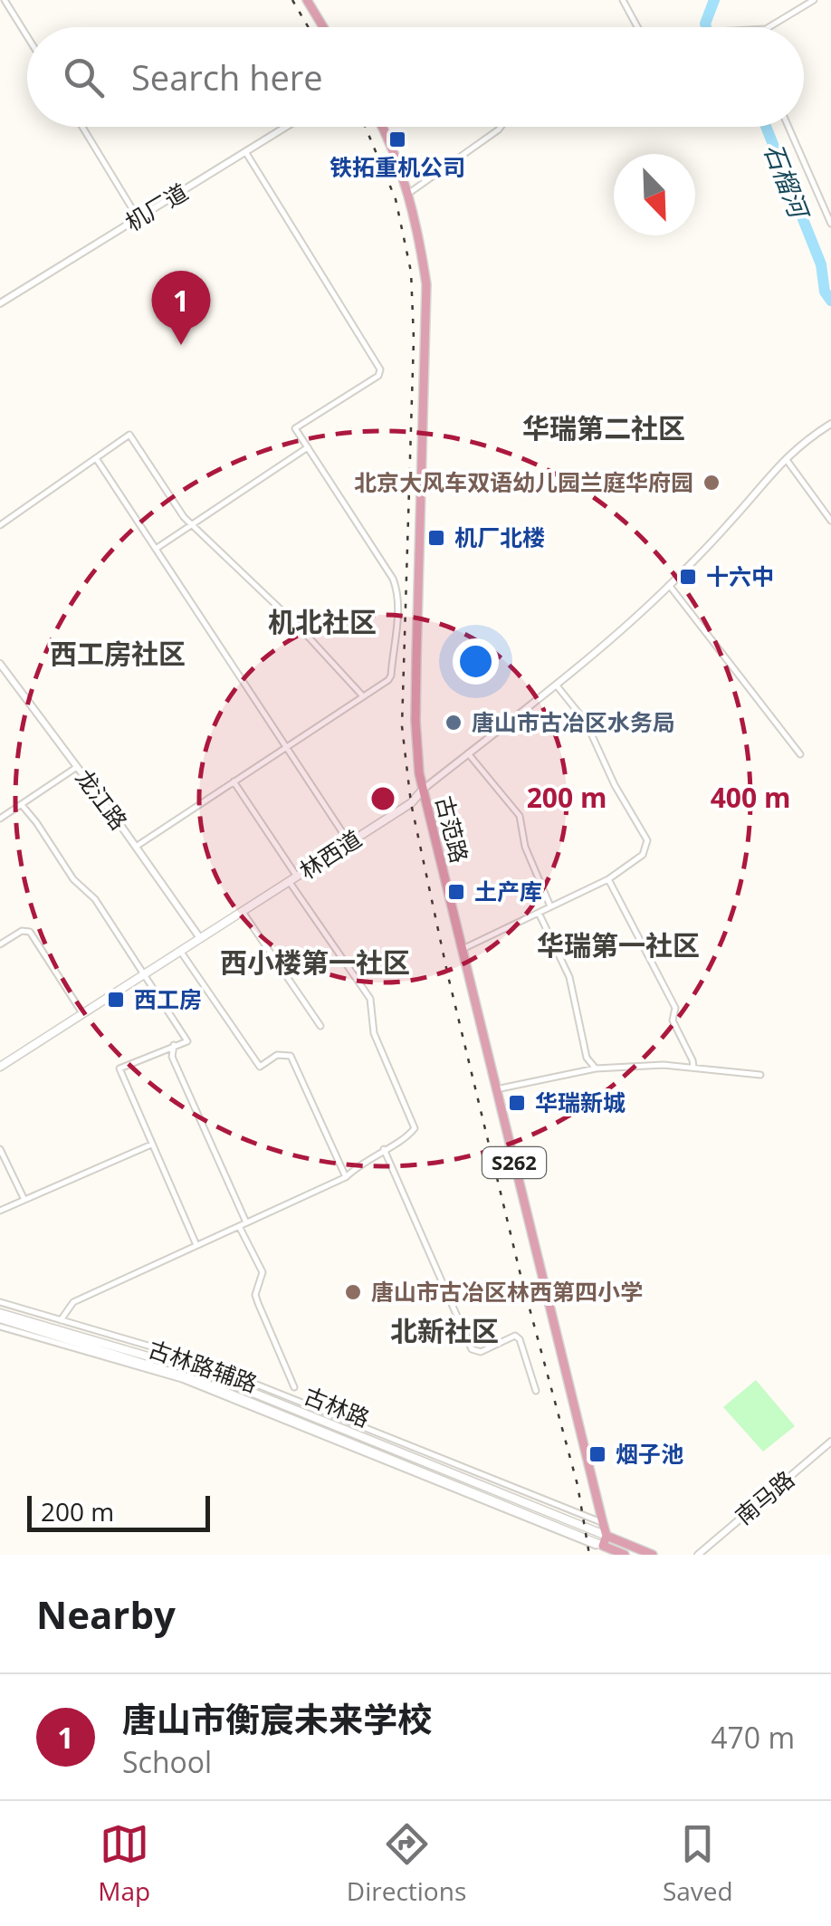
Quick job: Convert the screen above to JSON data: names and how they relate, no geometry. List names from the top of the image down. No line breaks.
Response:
{"streets":{"main road":["古范路","林西道","S262","古林路"],"street":["机厂道","龙江路","古林路辅路","南马路"]},"crossings":[["龙江路","林西道"],["古范路","林西道"],["古范路","古林路辅路"],["古范路","古林路"]],"districts":["华瑞第二社区","机北社区","西工房社区","华瑞第一社区","西小楼第一社区","北新社区"],"water":["石榴河"],"places":{"transit":["铁拓重机公司","机厂北楼","十六中","土产库","西工房","华瑞新城","烟子池"],"other":["北京大风车双语幼儿园兰庭华府园","唐山市古冶区水务局","唐山市古冶区林西第四小学"]},"scale_bar":"200 m","north":"bottom right","page":{"search":"Search here","pins":"1","scale":"200 m","heading":"Nearby","list":[{"mark":"1","name":"唐山市衡宸未来学校","note":"School","value":"470 m"}],"nav":["Map","Directions","Saved"]},"rings":["200 m","400 m"]}
